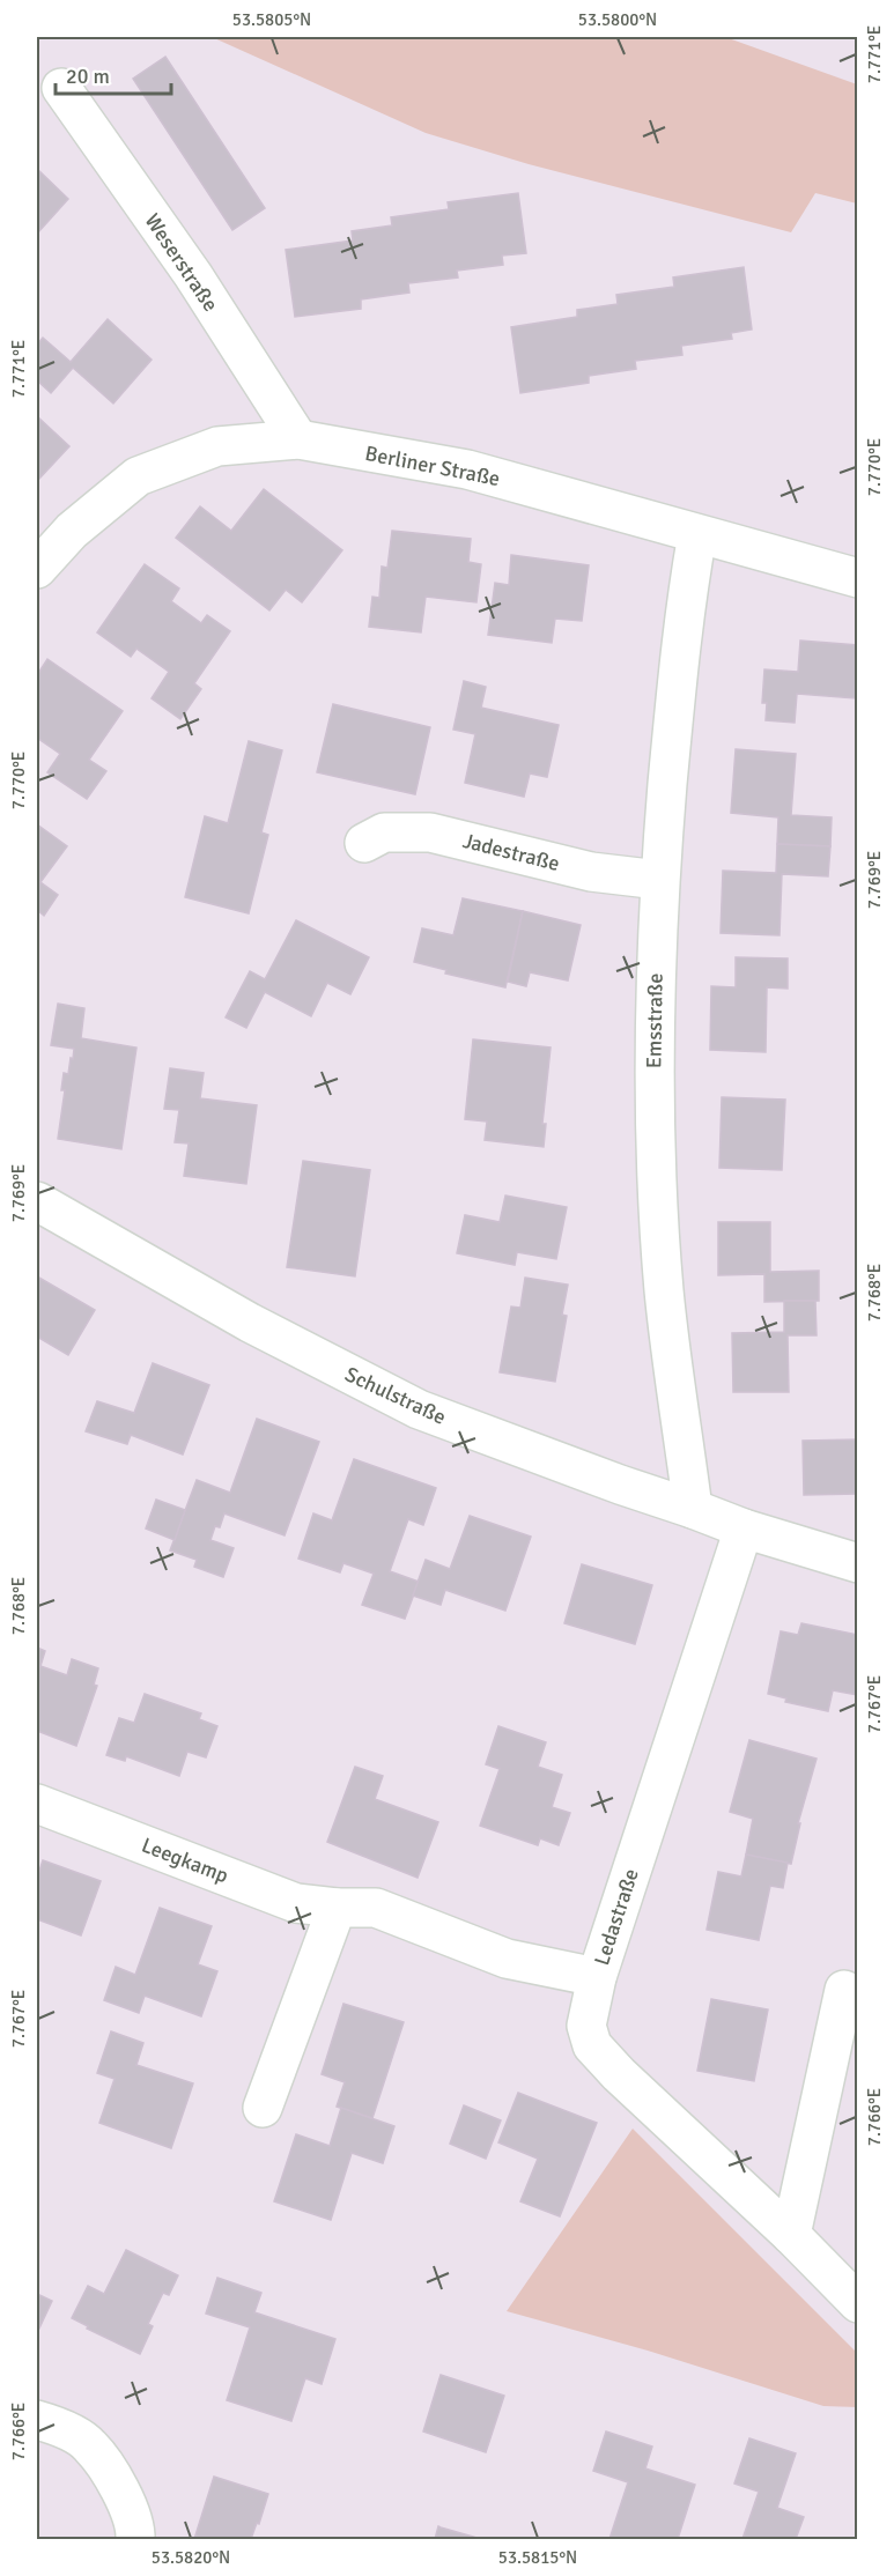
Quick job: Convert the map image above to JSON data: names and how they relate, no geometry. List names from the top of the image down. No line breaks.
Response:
{"streets":{"street":["Weserstraße","Berliner Straße","Jadestraße","Emsstraße","Schulstraße","Leegkamp","Ledastraße"]},"crossings":[["Weserstraße","Berliner Straße"],["Berliner Straße","Emsstraße"],["Jadestraße","Emsstraße"],["Emsstraße","Schulstraße"],["Schulstraße","Ledastraße"],["Leegkamp","Ledastraße"]],"scale_bar":"20 m","coordinates":["53.5805°N","53.5800°N","7.771°E","7.770°E","7.769°E","7.768°E","7.767°E","7.766°E","53.5820°N","53.5815°N"]}
